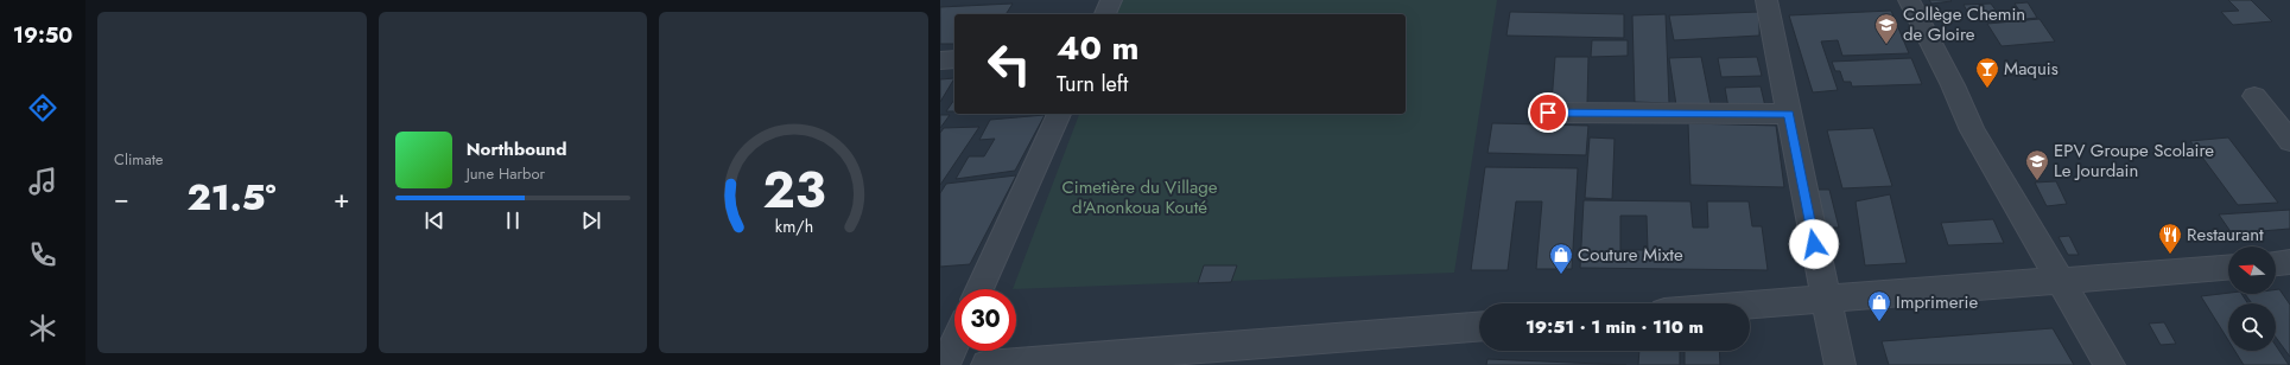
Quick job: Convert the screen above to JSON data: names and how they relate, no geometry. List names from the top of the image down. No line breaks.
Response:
{"parks":["Cimetière du Village d'Anonkoua Kouté"],"places":{"school or university":["Collège Chemin de Gloire","EPV Groupe Scolaire Le Jourdain"],"bar":["Maquis"],"restaurant":["Restaurant"],"shop":["Couture Mixte","Imprimerie"]},"north":"left","page":{"tabs":"19:50","tile":"Climate","turn":["40 m","Turn left"],"song":["Northbound","June Harbor"],"heat":["−","21.5°","+"],"limit":"30","trip":"19:51 · 1 min · 110 m","gauge":["23","km/h"]}}
